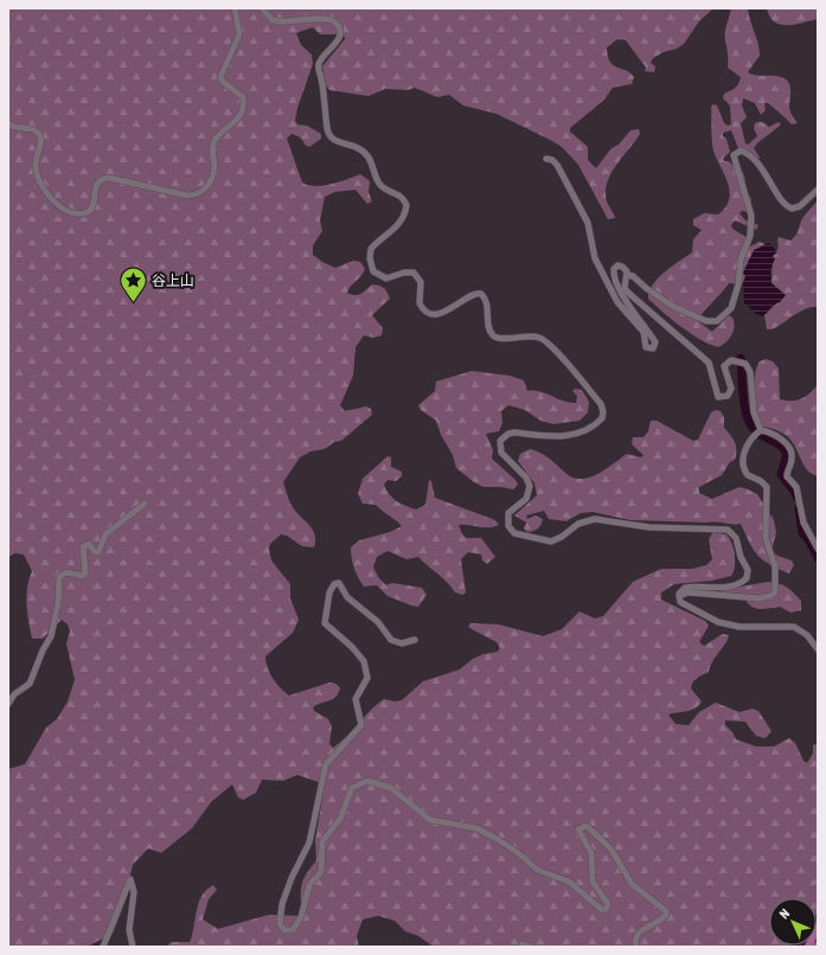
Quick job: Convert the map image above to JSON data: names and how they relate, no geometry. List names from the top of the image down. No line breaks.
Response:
{"places":{"place":["谷上山"]},"north":"top left"}
